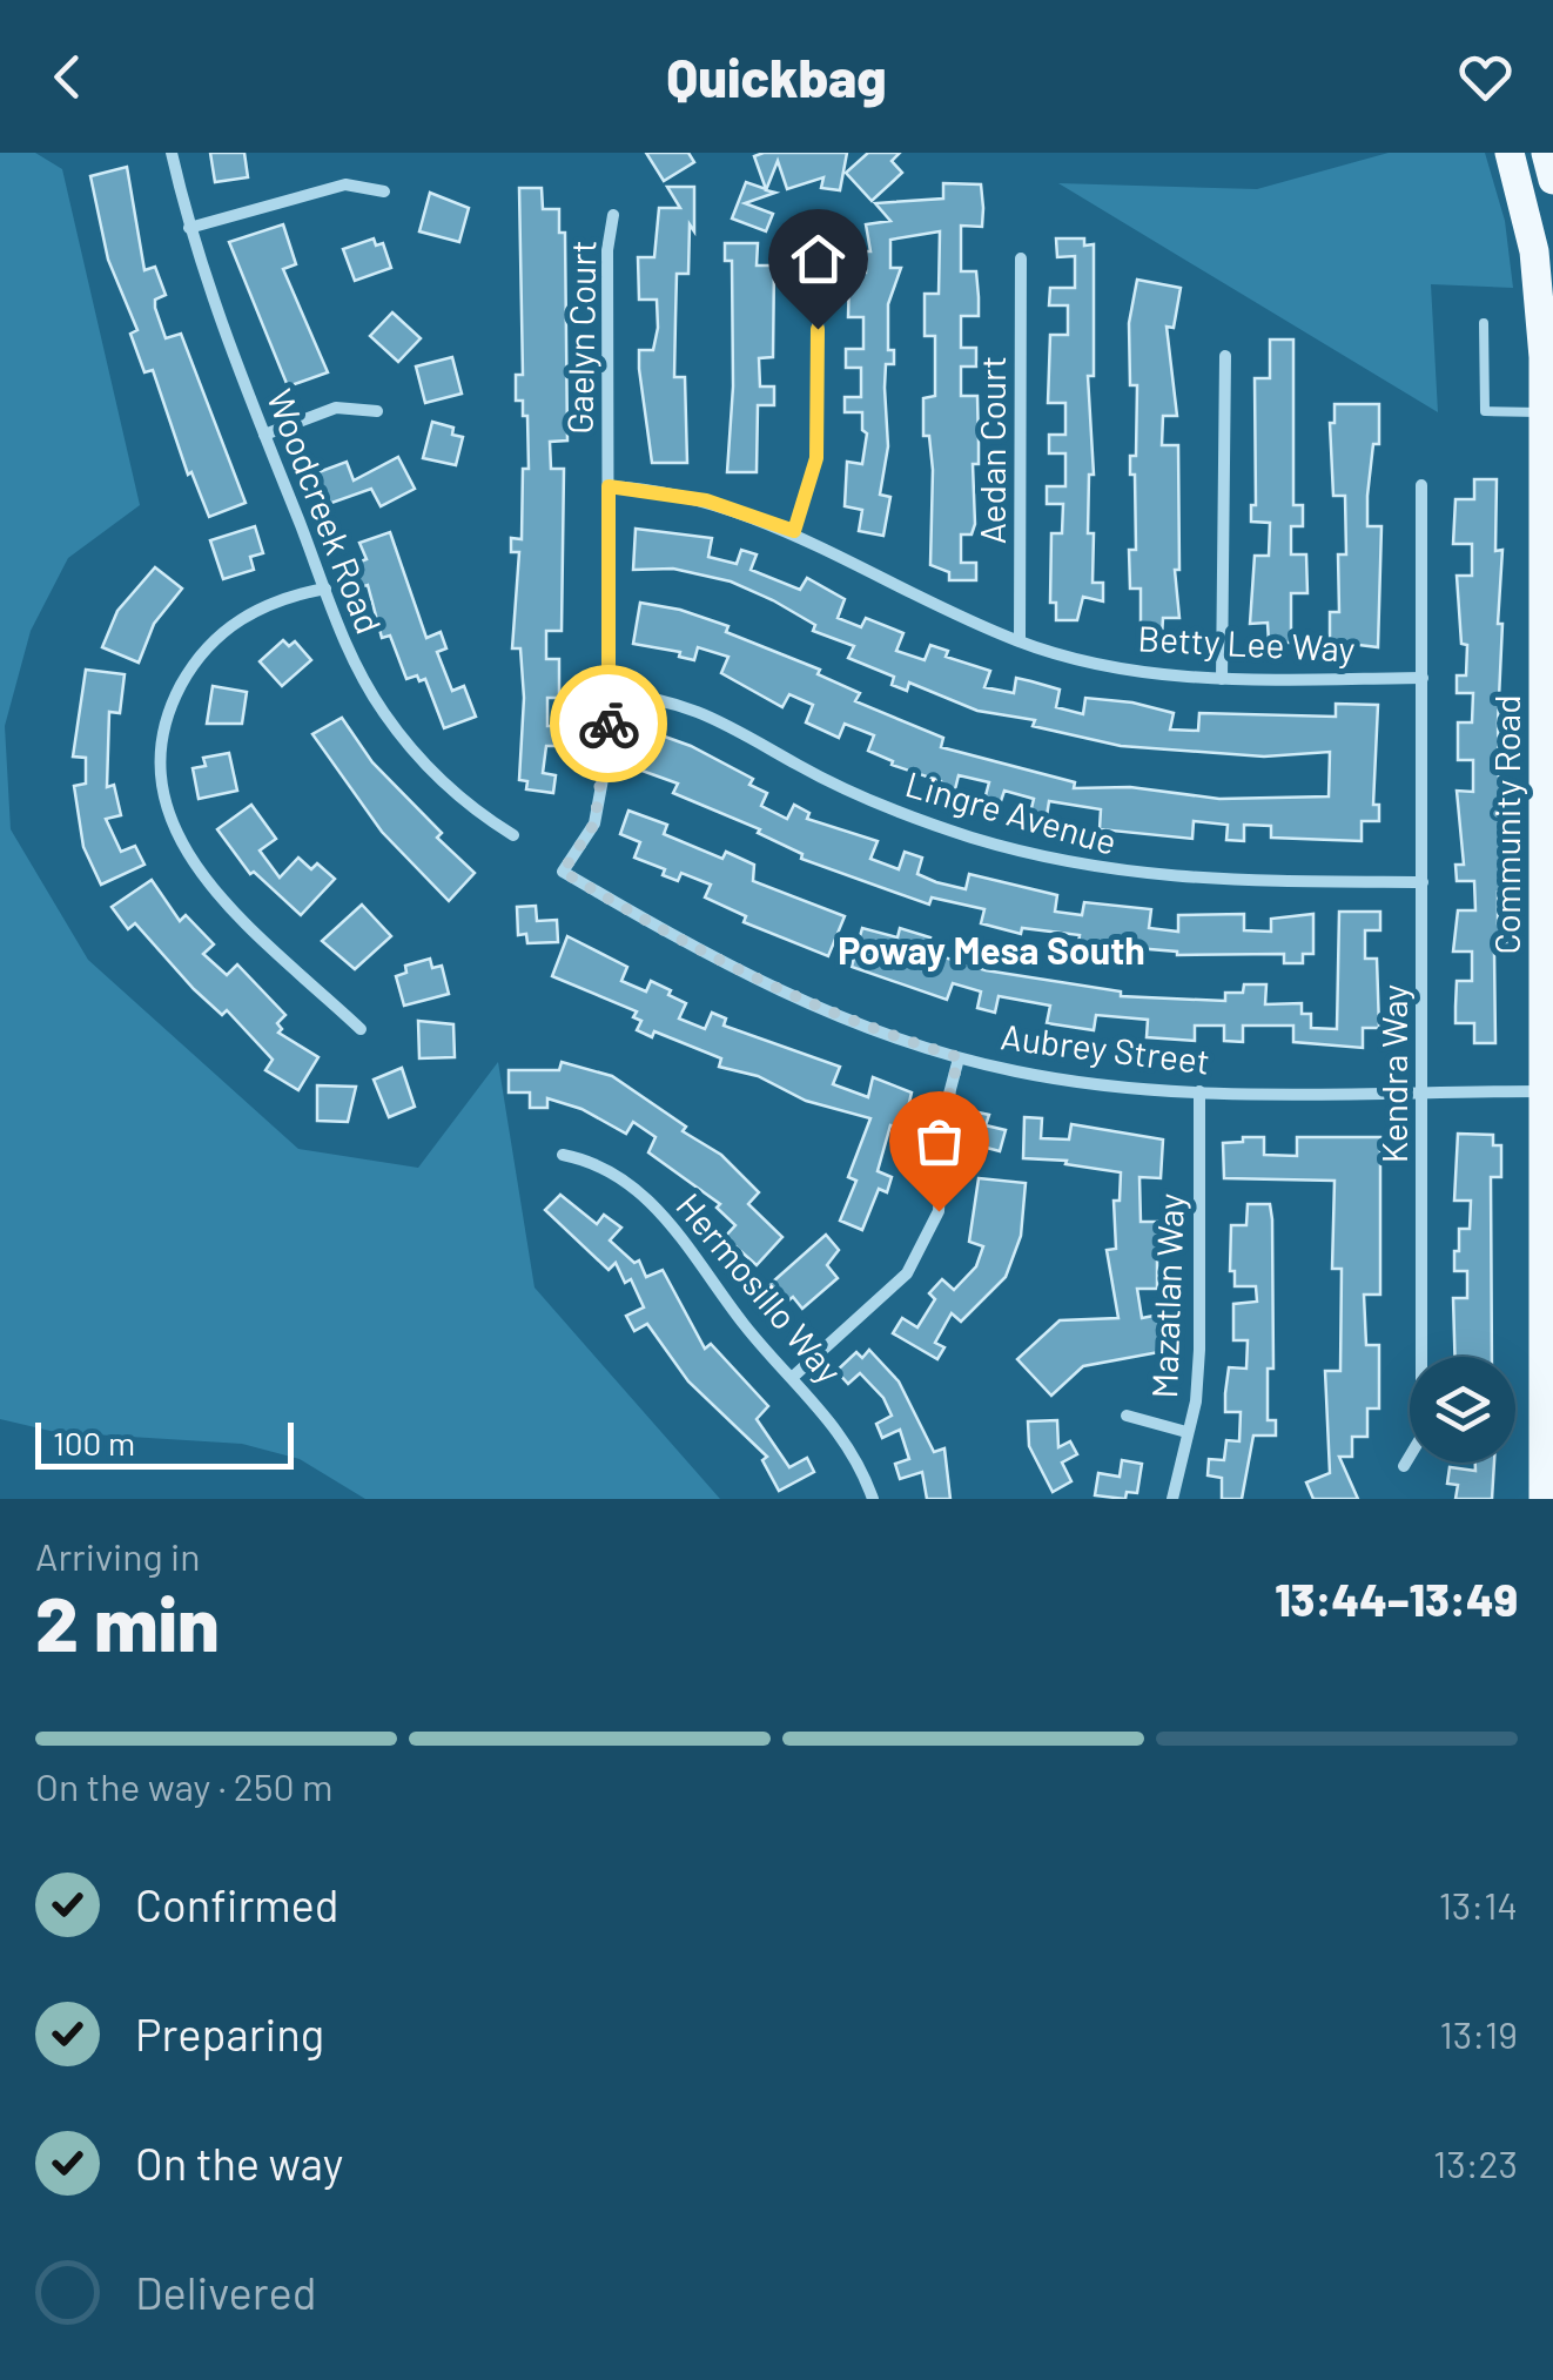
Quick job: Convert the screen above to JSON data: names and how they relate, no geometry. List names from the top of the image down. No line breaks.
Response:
{"streets":{"main road":["Community Road"],"street":["Gaelyn Court","Aedan Court","Woodcreek Road","Betty Lee Way","Lingre Avenue","Aubrey Street","Kendra Way","Hermosillo Way","Mazatlan Way"]},"crossings":[["Gaelyn Court","Betty Lee Way"],["Gaelyn Court","Lingre Avenue"],["Gaelyn Court","Aubrey Street"],["Aedan Court","Betty Lee Way"],["Betty Lee Way","Kendra Way"],["Lingre Avenue","Kendra Way"],["Community Road","Aubrey Street"],["Aubrey Street","Kendra Way"],["Aubrey Street","Mazatlan Way"]],"districts":["Poway Mesa South"],"scale_bar":"100 m","page":{"header":"Quickbag","scale":"100 m","heading":["2 min","Arriving in","13:44–13:49"],"bar":"On the way · 250 m","list":[["Confirmed","13:14"],["Preparing","13:19"],["On the way","13:23"],"Delivered"]}}
